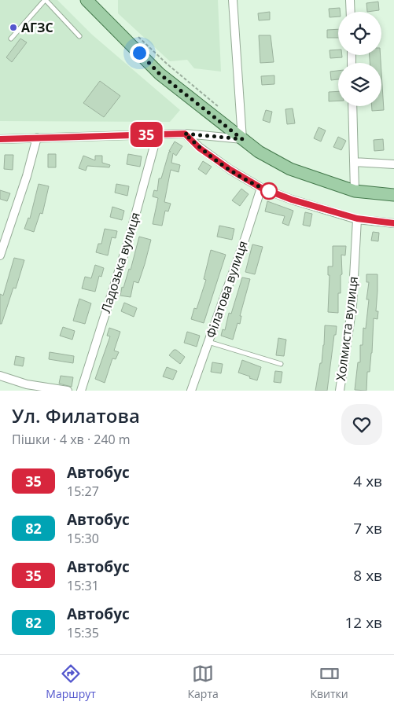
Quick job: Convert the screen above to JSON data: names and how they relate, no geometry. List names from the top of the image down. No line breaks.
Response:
{"streets":{"street":["Ладозька вулиця","Філатова вулиця","Холмиста вулиця"]},"places":["АГЗС"],"lines":["bus line 35"],"page":{"on_map":"35","heading":["Ул. Филатова","Пішки · 4 хв · 240 m"],"list":[{"mark":"35","name":"Автобус","note":"15:27","value":"4 хв"},{"mark":"82","name":"Автобус","note":"15:30","value":"7 хв"},{"mark":"35","name":"Автобус","note":"15:31","value":"8 хв"},{"mark":"82","name":"Автобус","note":"15:35","value":"12 хв"}],"tabs":["Маршрут","Карта","Квитки"]}}
